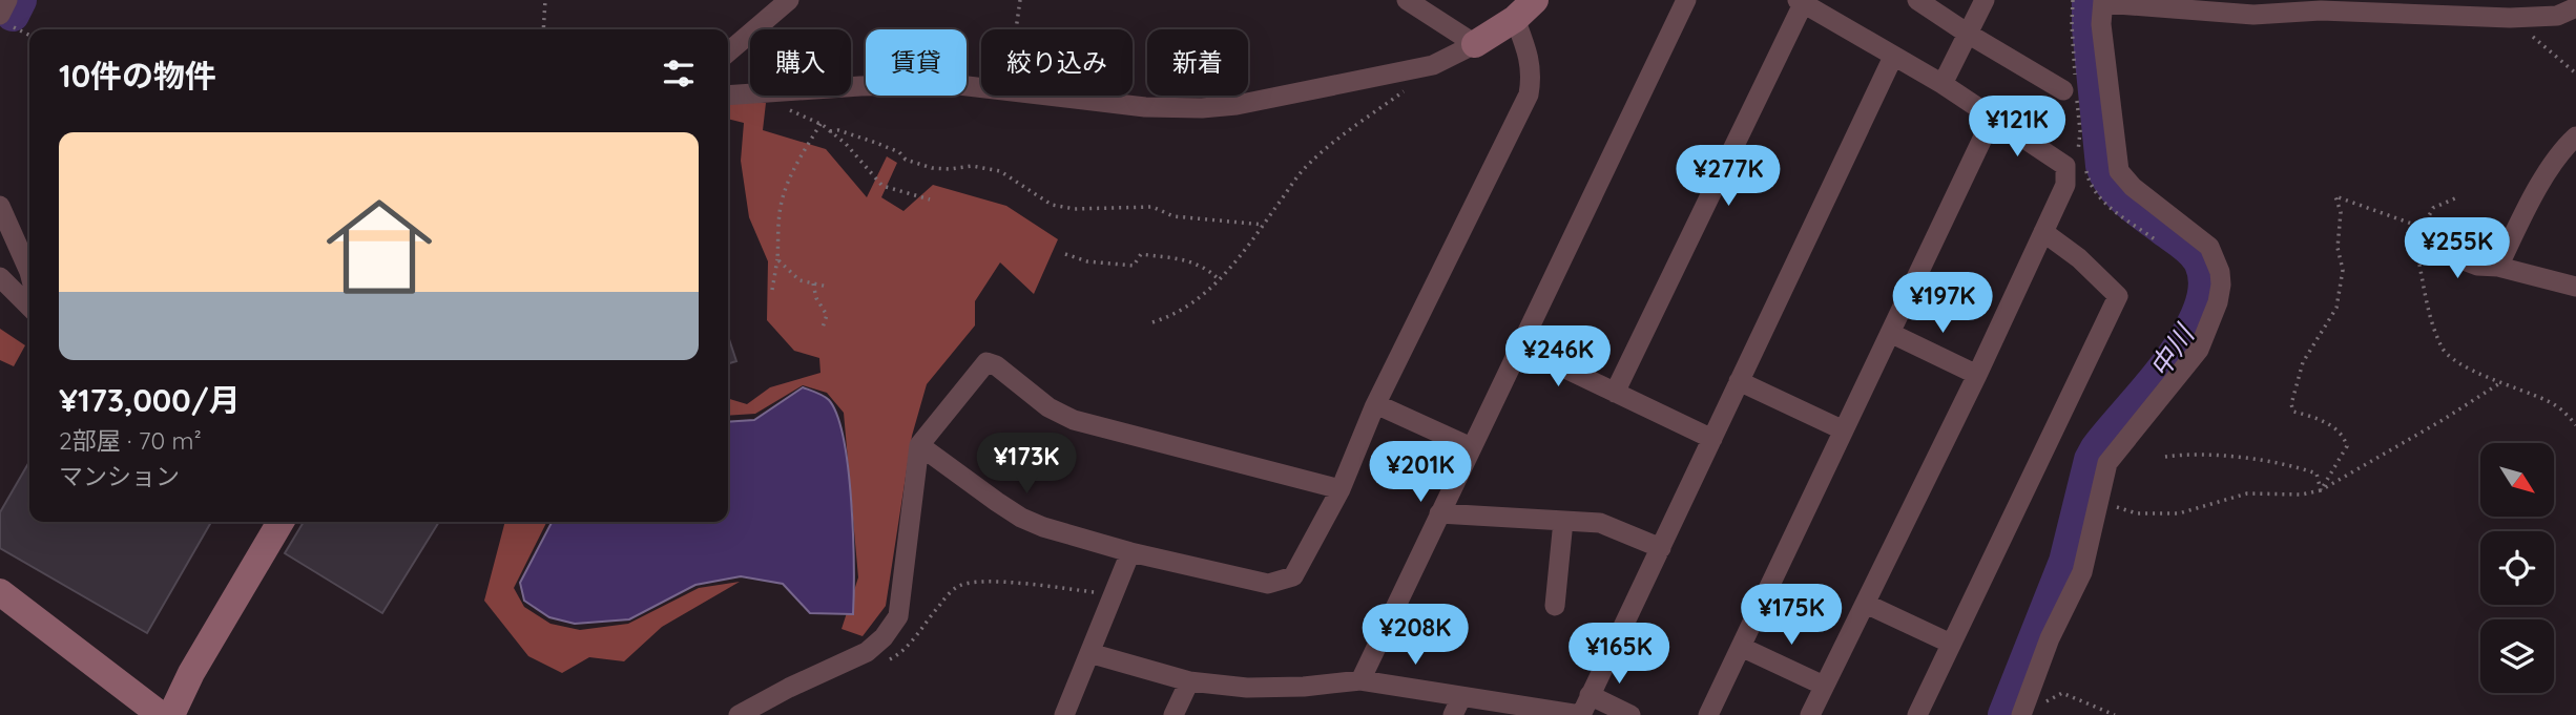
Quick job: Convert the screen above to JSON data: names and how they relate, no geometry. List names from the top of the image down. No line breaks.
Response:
{"water":["中川"],"north":"bottom right","page":{"chip":["購入","賃貸","絞り込み","新着"],"heading":"10件の物件","price":["¥121K","¥277K","¥255K","¥197K","¥246K","¥173K","¥201K","¥175K","¥208K","¥165K"],"list":[{"name":"¥173,000/月","note":"2部屋 · 70 m² · マンション"}]}}
